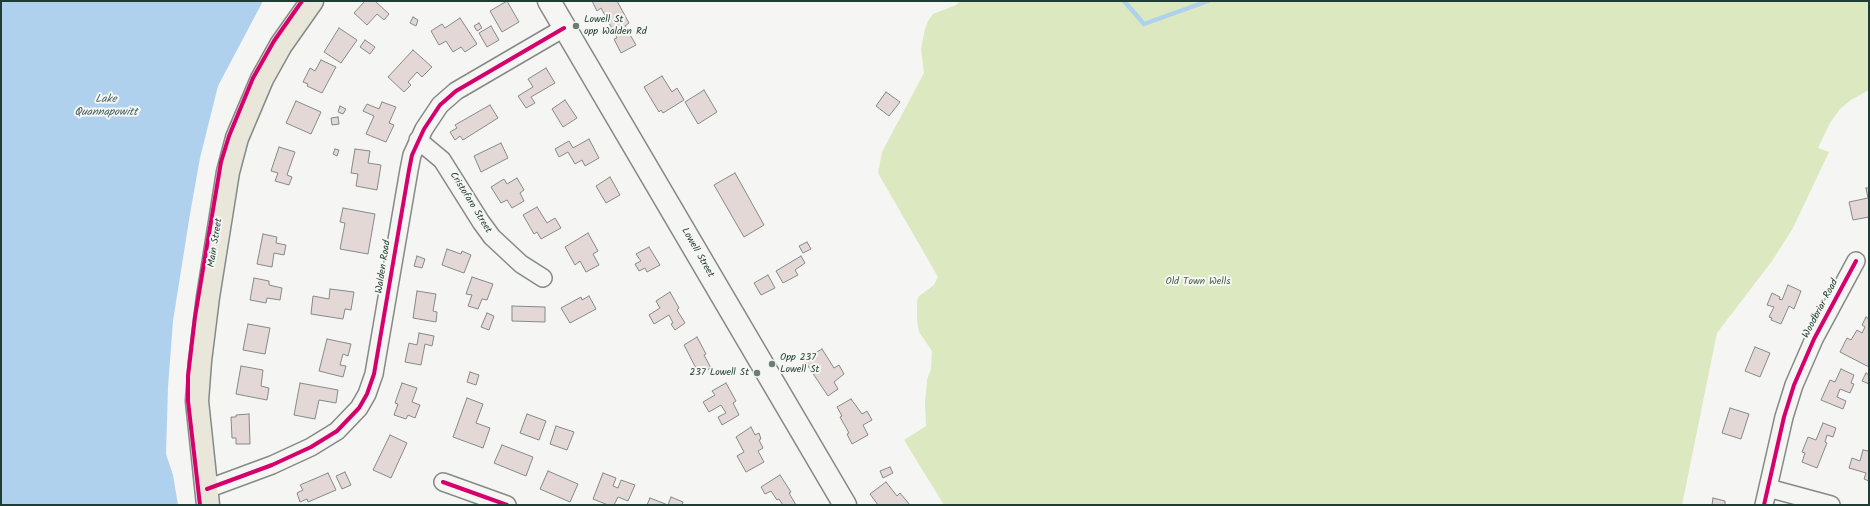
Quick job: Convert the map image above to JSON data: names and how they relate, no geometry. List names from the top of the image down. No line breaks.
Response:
{"streets":{"main road":["Main Street","Lowell Street"],"street":["Cristofaro Street","Walden Road","Woodbriar Road"]},"crossings":[["Cristofaro Street","Walden Road"],["Main Street","Walden Road"],["Lowell Street","Walden Road"]],"water":["Lake Quannapowitt"],"parks":["Old Town Wells"],"places":["Lowell St opp Walden Rd","Opp 237 Lowell St","237 Lowell St"]}
